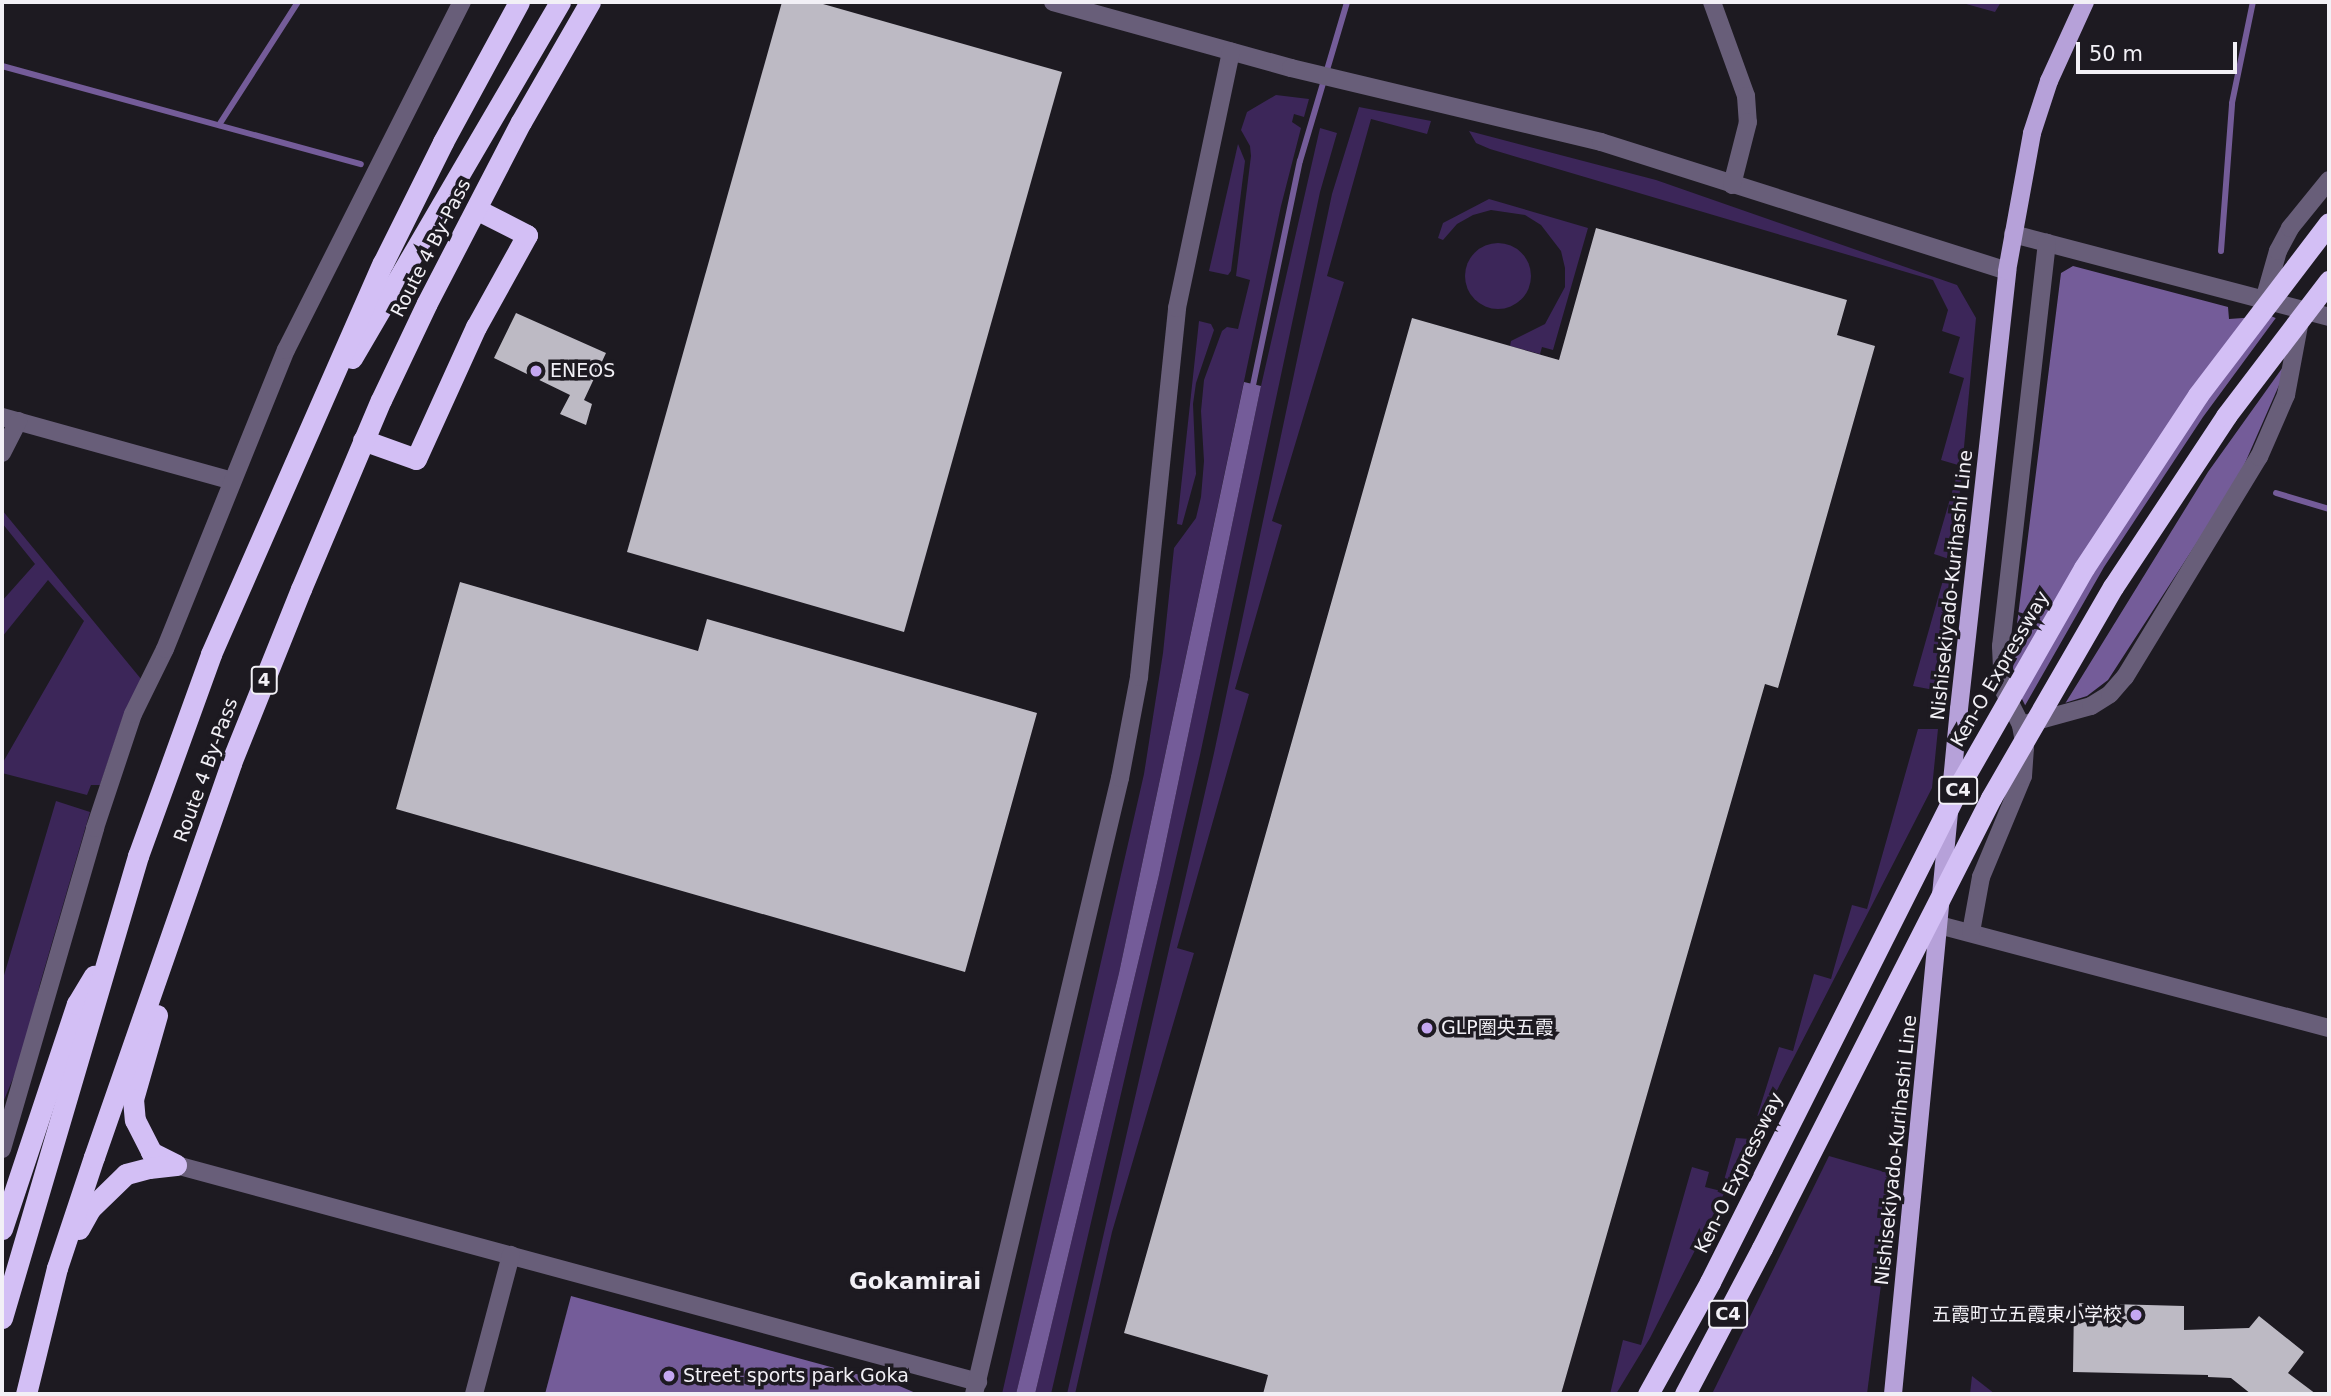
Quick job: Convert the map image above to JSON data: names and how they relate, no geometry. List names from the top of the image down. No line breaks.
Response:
{"streets":{"highway":["Route 4 By-Pass","Ken-O Expressway","4","C4"],"main road":["Nishisekiyado-Kurihashi Line"]},"districts":["Gokamirai"],"places":["ENEOS","GLP圏央五霞","五霞町立五霞東小学校","Street sports park Goka"],"scale_bar":"50 m"}
